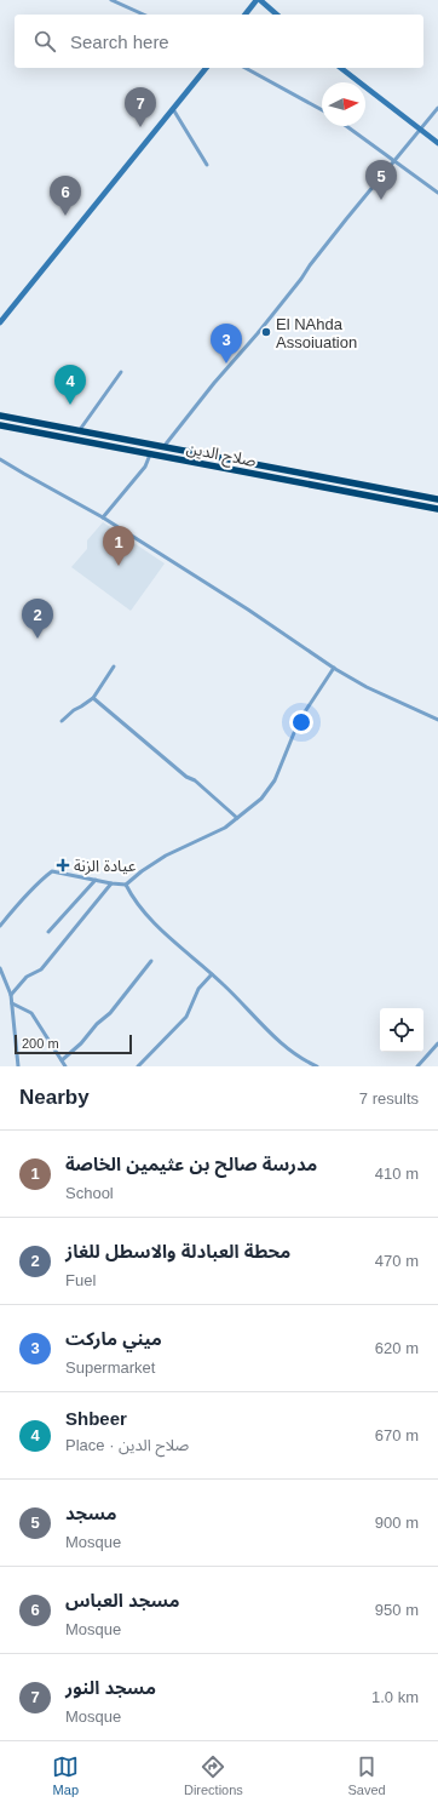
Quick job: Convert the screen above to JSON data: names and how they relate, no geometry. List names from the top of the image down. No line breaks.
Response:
{"streets":{"highway":["صلاح الدين"]},"places":{"other":["El NAhda Assoiuation"],"health":["عيادة الزنة"]},"scale_bar":"200 m","north":"right","page":{"search":"Search here","pins":["7","5","6","3","4","1","2"],"scale":"200 m","heading":["Nearby","7 results"],"list":[{"mark":"1","name":"مدرسة صالح بن عثيمين الخاصة","note":"School","value":"410 m"},{"mark":"2","name":"محطة العبادلة والاسطل للغاز","note":"Fuel","value":"470 m"},{"mark":"3","name":"ميني ماركت","note":"Supermarket","value":"620 m"},{"mark":"4","name":"Shbeer","note":"Place · صلاح الدين","value":"670 m"},{"mark":"5","name":"مسجد","note":"Mosque","value":"900 m"},{"mark":"6","name":"مسجد العباس","note":"Mosque","value":"950 m"},{"mark":"7","name":"مسجد النور","note":"Mosque","value":"1.0 km"}],"nav":["Map","Directions","Saved"]}}
